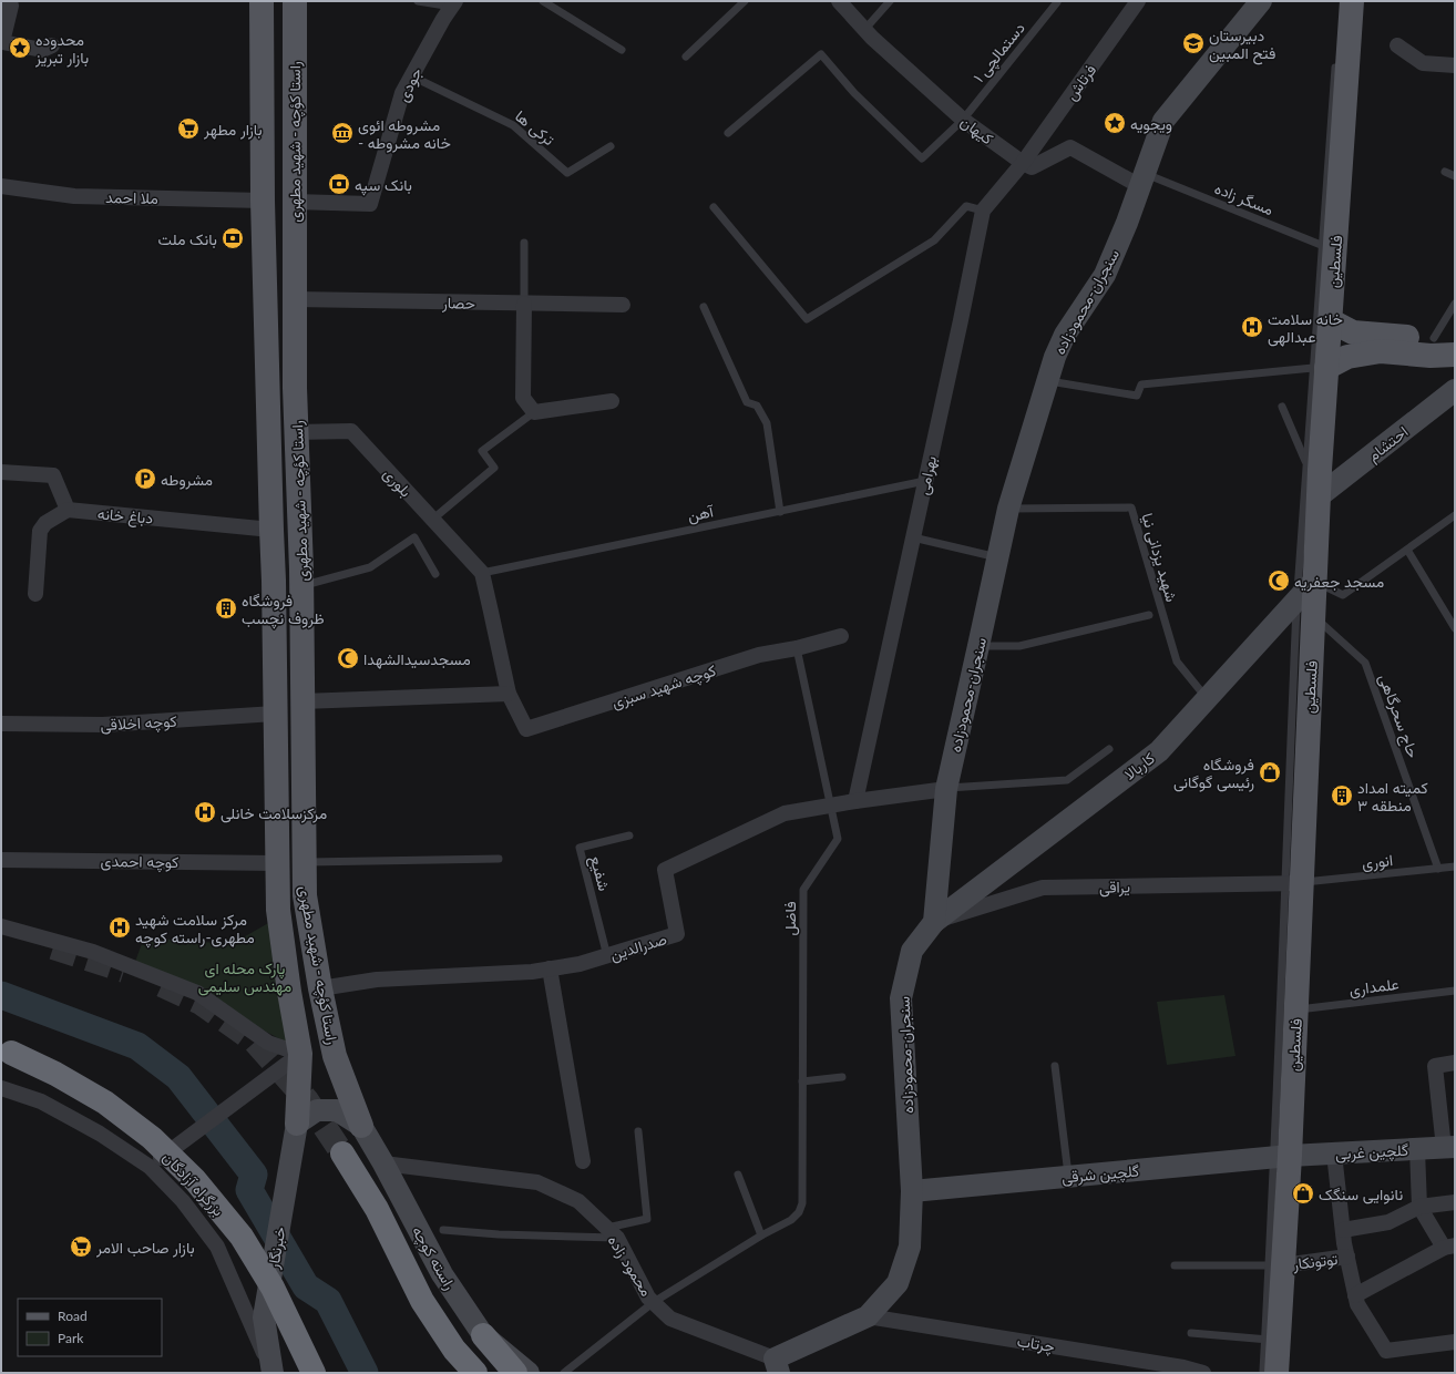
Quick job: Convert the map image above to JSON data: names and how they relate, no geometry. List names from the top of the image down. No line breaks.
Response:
{"streets":{"highway":["بزرگراه آزادگان"],"main road":["راستا کؤچه - شهید مطهری","فلسطین"],"street":["فرتاش","جودی","کیهان","ملا احمد","سنجران-محمودزاده","حصار","احتشام","بهرامی","بلوری","دباغ خانه","کوچه شهید سبزی","کوچه اخلاقی","کاربالا","کوچه احمدی","یراقی","صدرالدین","گلچین غربی","گلچین شرقی","خبرنگار","راسته کوچه","توتونکار","محمود زاده","چرتاب"],"lane":["دستمالچی ۱","ترکی ها","مسگر زاده","آهن","شهید یزدانی نیا","حاج سحرگاهی","انوری","شفیع","فاضل","علمداری"]},"crossings":[["دستمالچی ۱","کیهان"],["فرتاش","کیهان"],["فرتاش","بهرامی"],["جودی","ترکی ها"],["جودی","راستا کؤچه - شهید مطهری"],["کیهان","بهرامی"],["راستا کؤچه - شهید مطهری","ملا احمد"],["راستا کؤچه - شهید مطهری","حصار"],["راستا کؤچه - شهید مطهری","بلوری"],["راستا کؤچه - شهید مطهری","دباغ خانه"],["راستا کؤچه - شهید مطهری","کوچه اخلاقی"],["راستا کؤچه - شهید مطهری","کوچه احمدی"],["راستا کؤچه - شهید مطهری","صدرالدین"],["راستا کؤچه - شهید مطهری","خبرنگار"],["راستا کؤچه - شهید مطهری","راسته کوچه"],["مسگر زاده","فلسطین"],["مسگر زاده","سنجران-محمودزاده"],["فلسطین","احتشام"],["فلسطین","حاج سحرگاهی"],["فلسطین","کاربالا"],["فلسطین","انوری"],["فلسطین","یراقی"],["فلسطین","علمداری"],["فلسطین","گلچین غربی"],["فلسطین","گلچین شرقی"],["فلسطین","توتونکار"],["سنجران-محمودزاده","شهید یزدانی نیا"],["سنجران-محمودزاده","کاربالا"],["سنجران-محمودزاده","یراقی"],["سنجران-محمودزاده","صدرالدین"],["سنجران-محمودزاده","گلچین شرقی"],["سنجران-محمودزاده","محمود زاده"],["سنجران-محمودزاده","چرتاب"],["بهرامی","آهن"],["بهرامی","صدرالدین"],["بلوری","آهن"],["بلوری","کوچه شهید سبزی"],["آهن","کوچه شهید سبزی"],["شهید یزدانی نیا","کاربالا"],["کوچه شهید سبزی","فاضل"],["حاج سحرگاهی","انوری"],["کاربالا","یراقی"],["انوری","یراقی"],["شفیع","صدرالدین"],["فاضل","صدرالدین"],["گلچین غربی","گلچین شرقی"],["راسته کوچه","محمود زاده"]],"parks":["پارک محله ای مهندس سلیمی"],"places":{"school or university":["دبیرستان فتح المبین"],"place":["محدوده بازار تبریز","ویجویه"],"supermarket":["بازار مطهر","بازار صاحب الامر"],"museum":["مشروطه ائوی - خانه مشروطه"],"bank":["بانک سپه","بانک ملت"],"hospital":["خانه سلامت عبدالهی","مرکزسلامت خانلی","مرکز سلامت شهید مطهری-راسته کوچه"],"parking":["مشروطه"],"mosque":["مسجد جعفریه","مسجدسیدالشهدا"],"building":["فروشگاه ظروف نچسب","کمیته امداد منطقه ۳"],"shop":["فروشگاه رئیسی گوگانی","نانوایی سنگک"]},"legend":["Road","Park"]}
